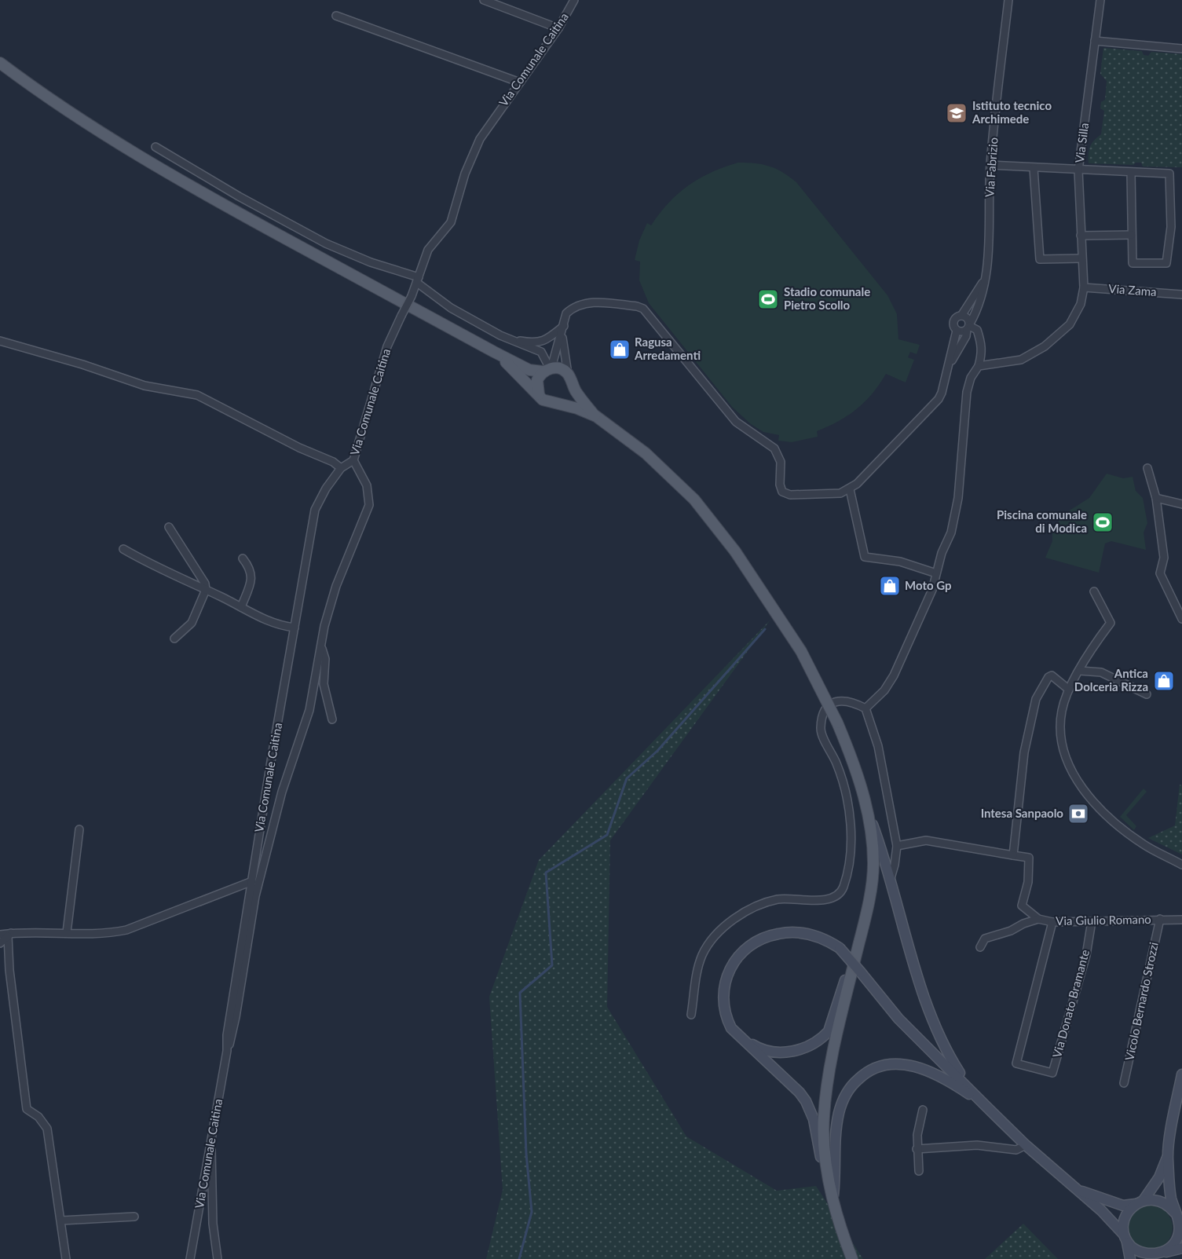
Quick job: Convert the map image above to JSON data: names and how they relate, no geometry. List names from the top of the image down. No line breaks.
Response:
{"streets":{"street":["Via Comunale Caitina","Via Silla","Via Fabrizio","Via Zama","Via Giulio Romano","Vicolo Bernardo Strozzi","Via Donato Bramante"]},"crossings":[["Via Silla","Via Zama"],["Via Giulio Romano","Vicolo Bernardo Strozzi"],["Via Giulio Romano","Via Donato Bramante"]],"places":{"school or university":["Istituto tecnico Archimede"],"sports":["Stadio comunale Pietro Scollo","Piscina comunale di Modica"],"shop":["Ragusa Arredamenti","Moto Gp","Antica Dolceria Rizza"],"bank":["Intesa Sanpaolo"]}}
